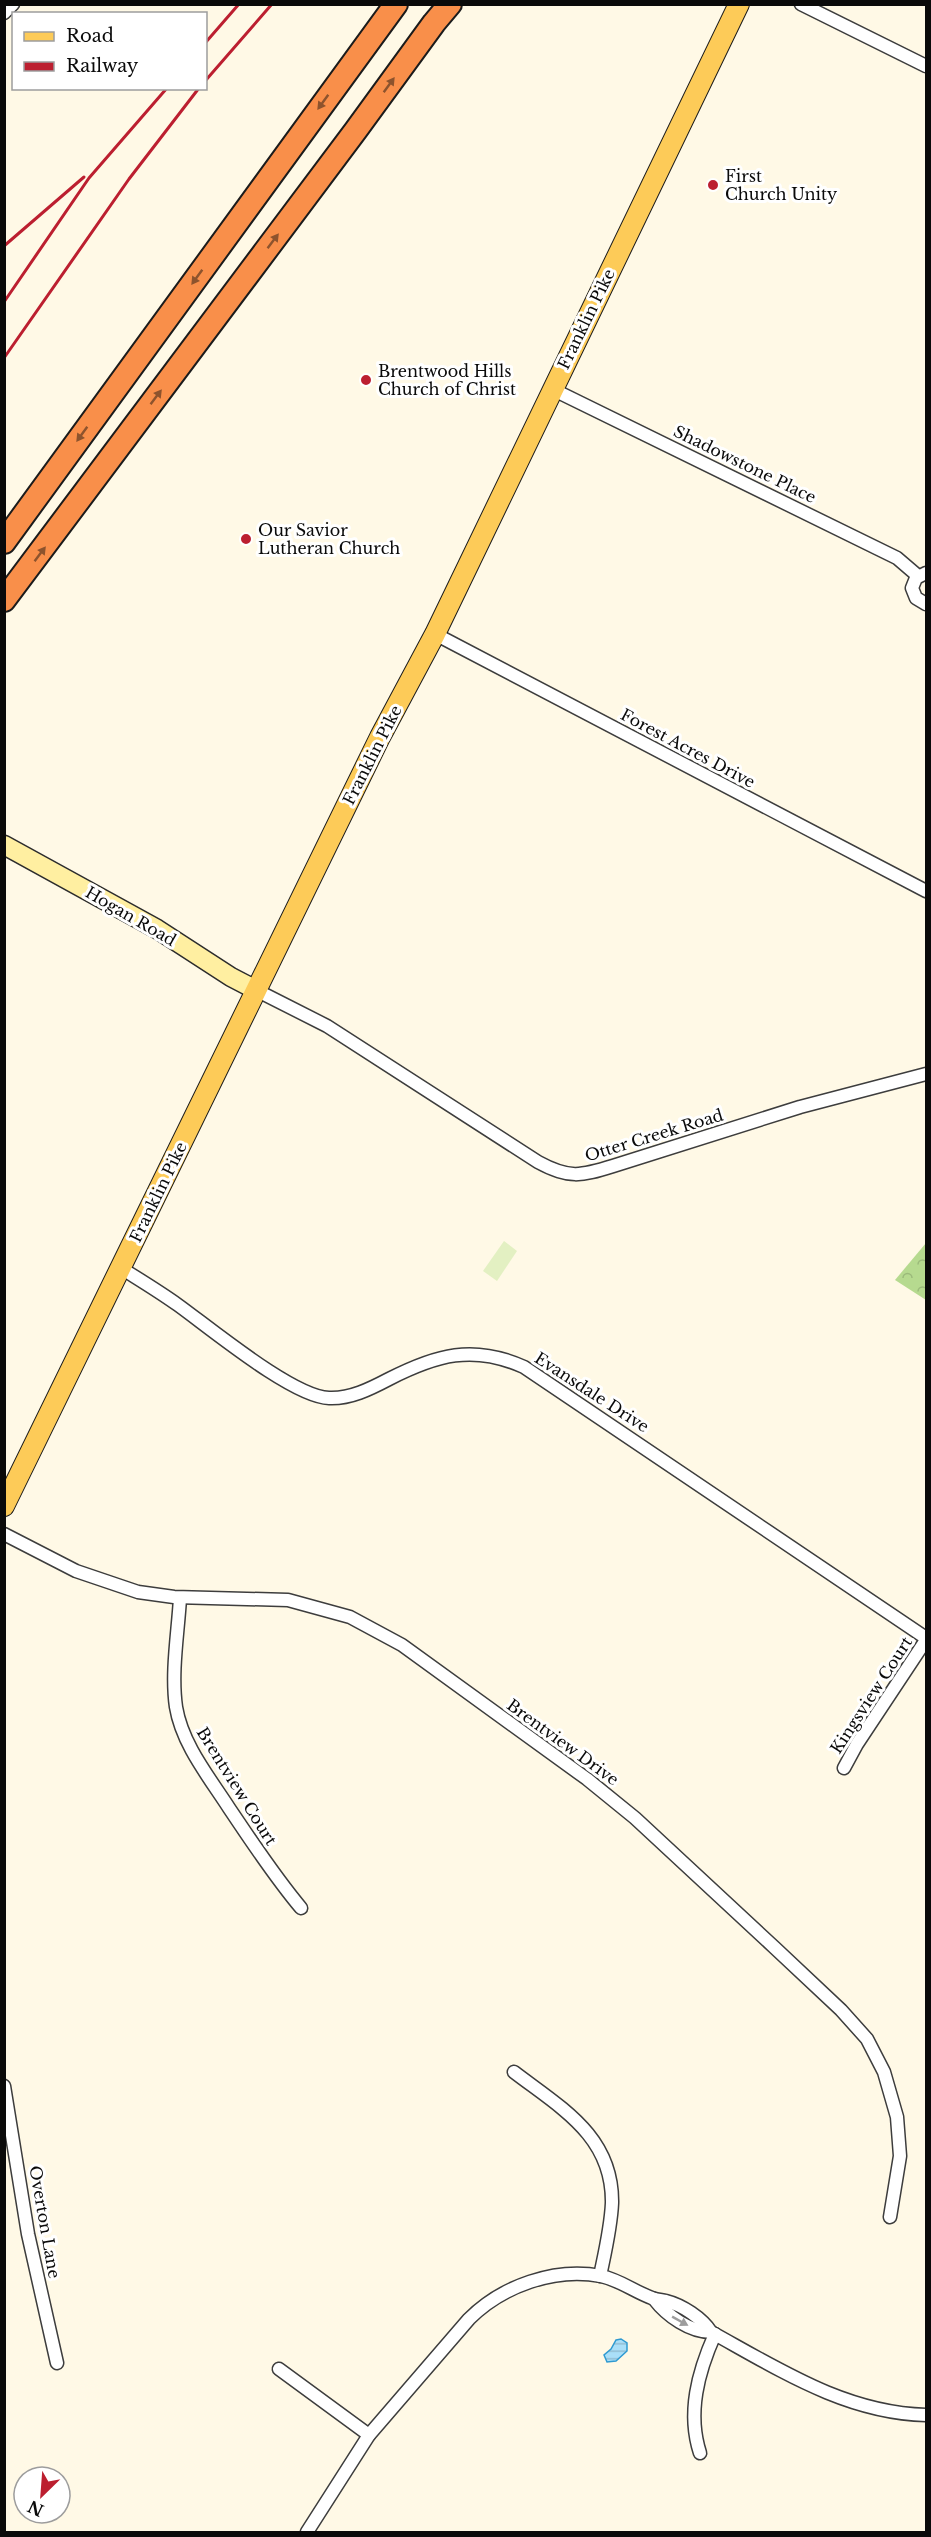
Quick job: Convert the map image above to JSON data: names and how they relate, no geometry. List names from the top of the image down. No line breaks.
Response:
{"streets":{"main road":["Franklin Pike"],"street":["Shadowstone Place","Forest Acres Drive","Hogan Road","Otter Creek Road","Evansdale Drive","Kingsview Court","Brentview Drive","Brentview Court","Overton Lane"]},"crossings":[["Franklin Pike","Shadowstone Place"],["Franklin Pike","Forest Acres Drive"],["Franklin Pike","Hogan Road"],["Franklin Pike","Otter Creek Road"],["Franklin Pike","Evansdale Drive"],["Hogan Road","Otter Creek Road"],["Evansdale Drive","Kingsview Court"],["Brentview Drive","Brentview Court"]],"places":["First Church Unity","Brentwood Hills Church of Christ","Our Savior Lutheran Church"],"legend":["Road","Railway"],"north":"bottom left"}
